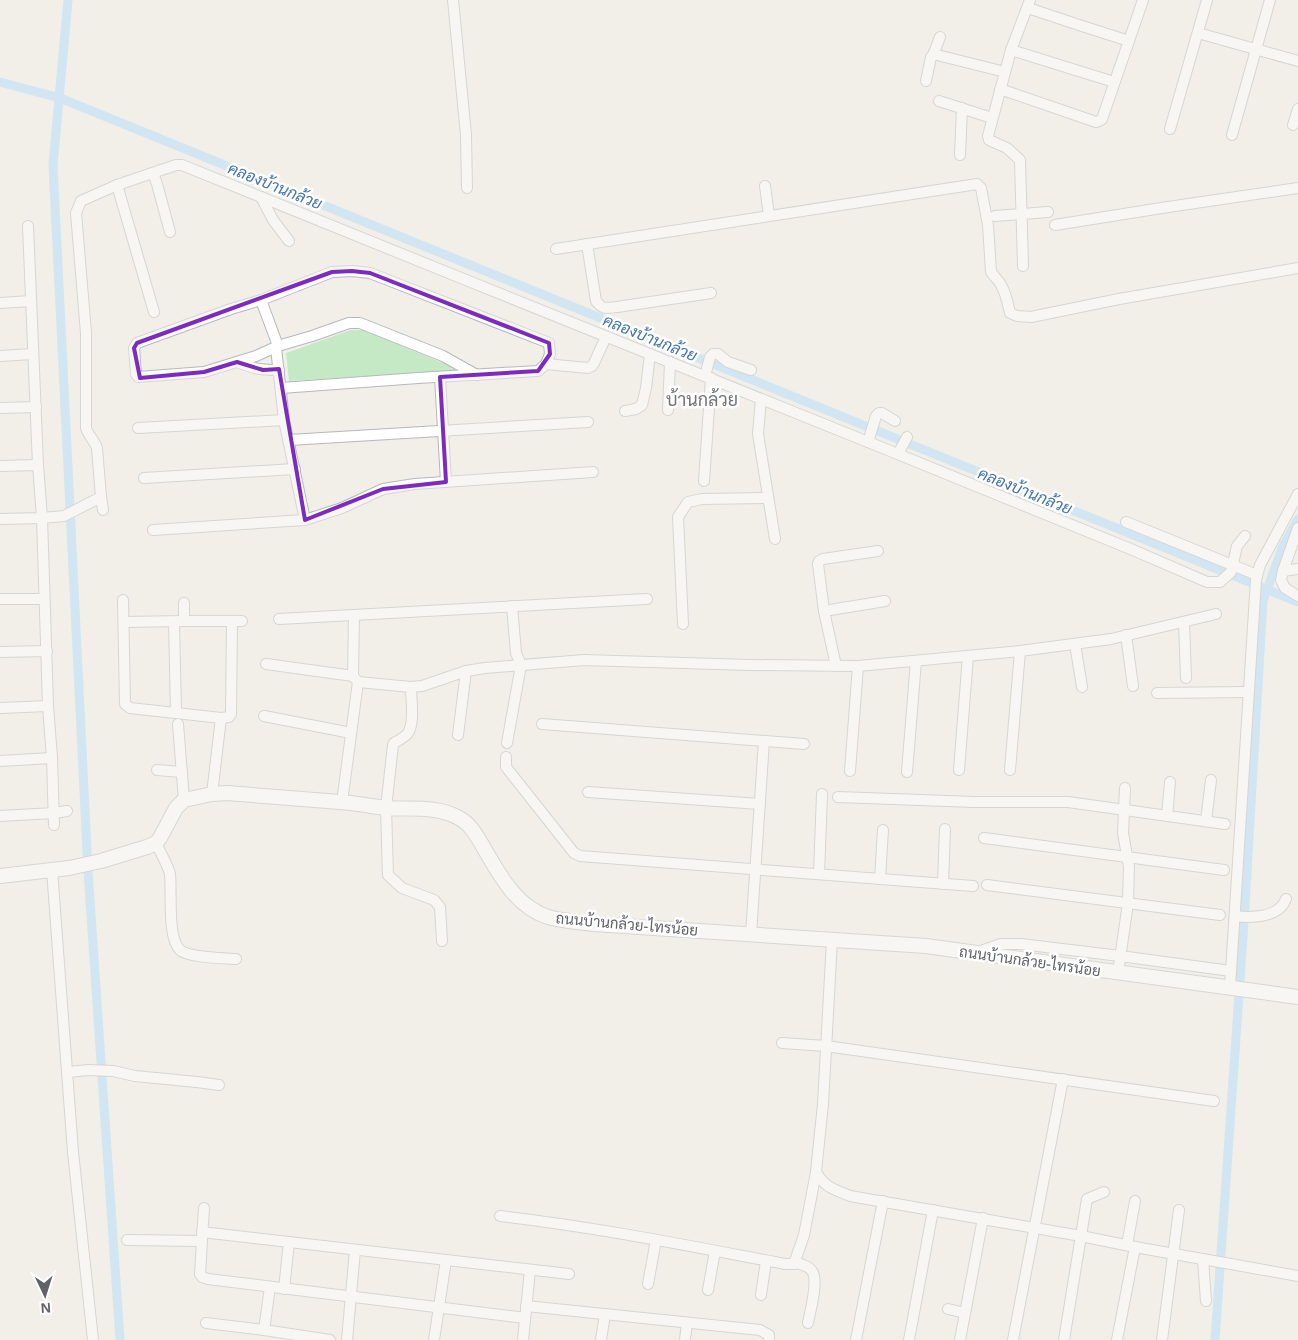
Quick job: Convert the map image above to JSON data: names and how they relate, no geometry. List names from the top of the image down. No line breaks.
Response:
{"streets":{"street":["ถนนบ้านกล้วย-ไทรน้อย"]},"districts":["บ้านกล้วย"],"water":["คลองบ้านกล้วย"],"north":"bottom"}
